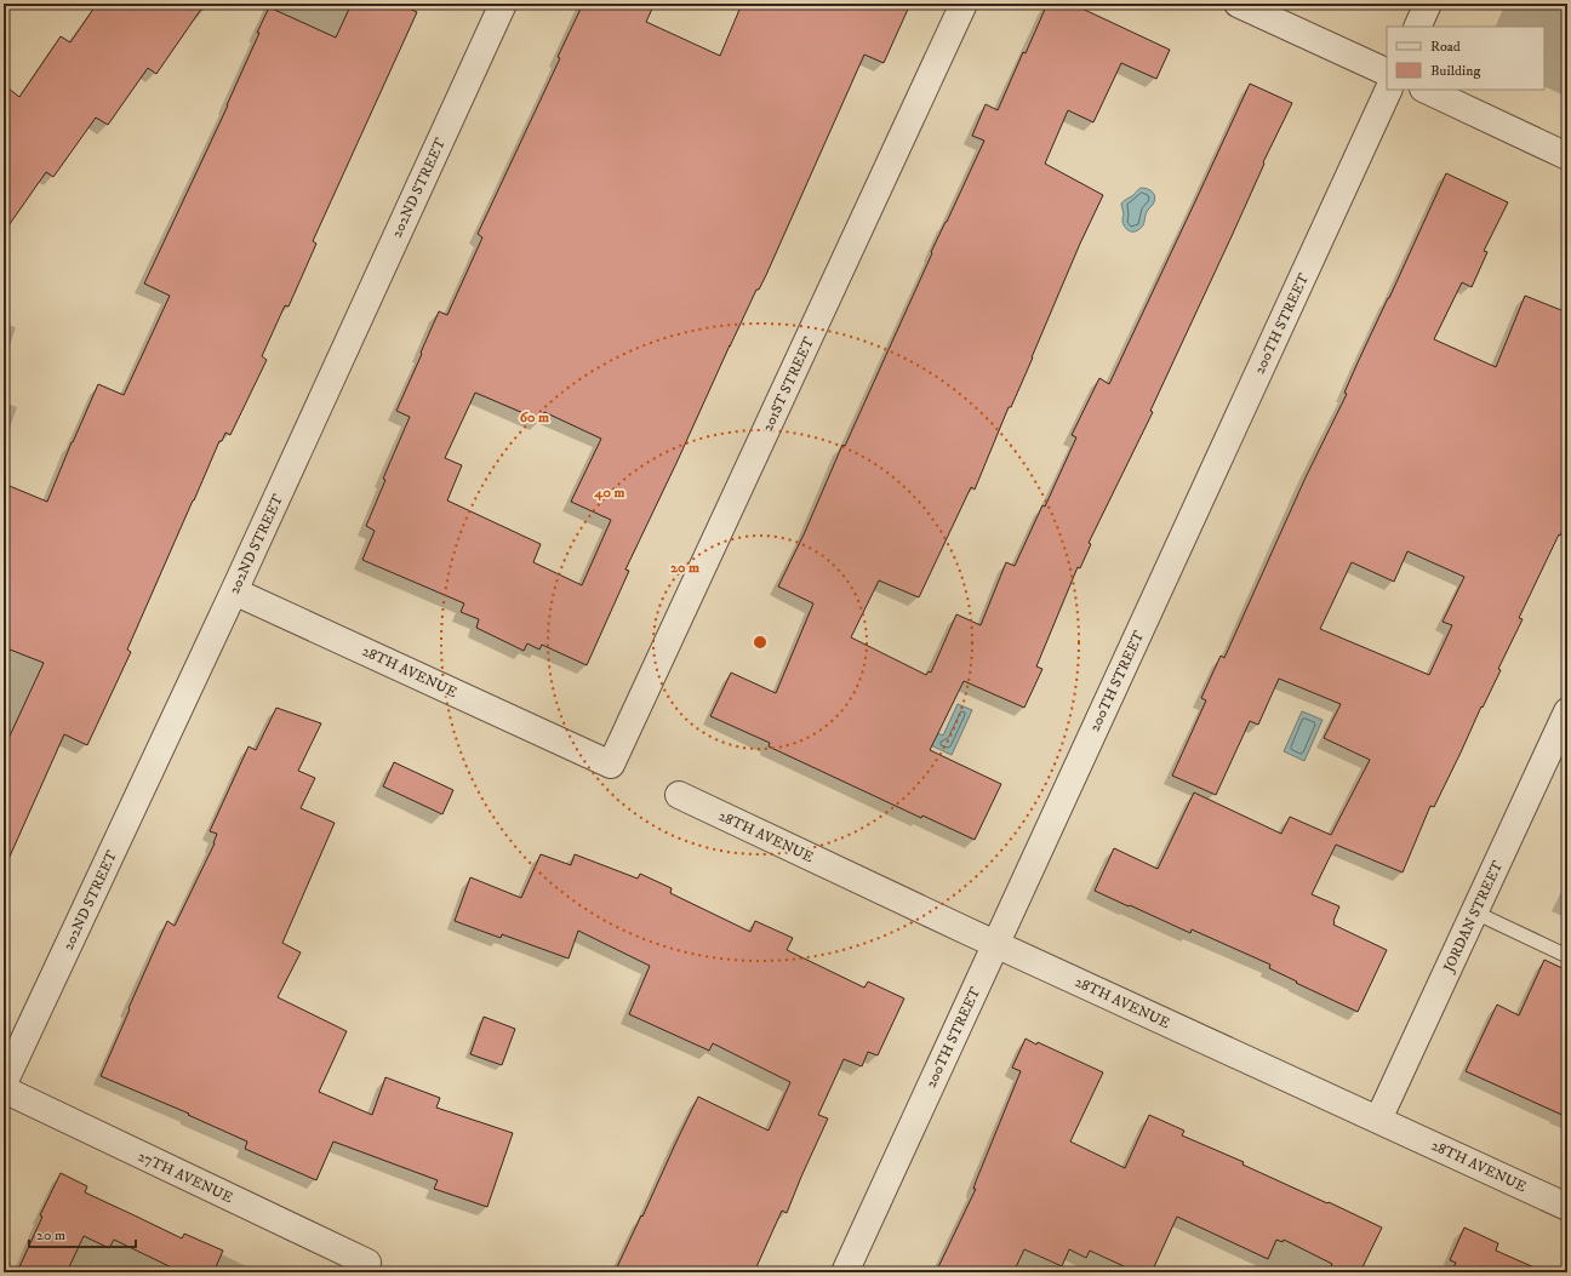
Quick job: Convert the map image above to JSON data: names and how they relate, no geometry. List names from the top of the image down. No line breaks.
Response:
{"streets":{"street":["202ND STREET","200TH STREET","201ST STREET","28TH AVENUE","JORDAN STREET","27TH AVENUE"]},"crossings":[["202ND STREET","28TH AVENUE"],["200TH STREET","28TH AVENUE"],["201ST STREET","28TH AVENUE"],["28TH AVENUE","JORDAN STREET"]],"legend":["Road","Building"],"scale_bar":"20 m","rings":["60 m","40 m","20 m"]}
